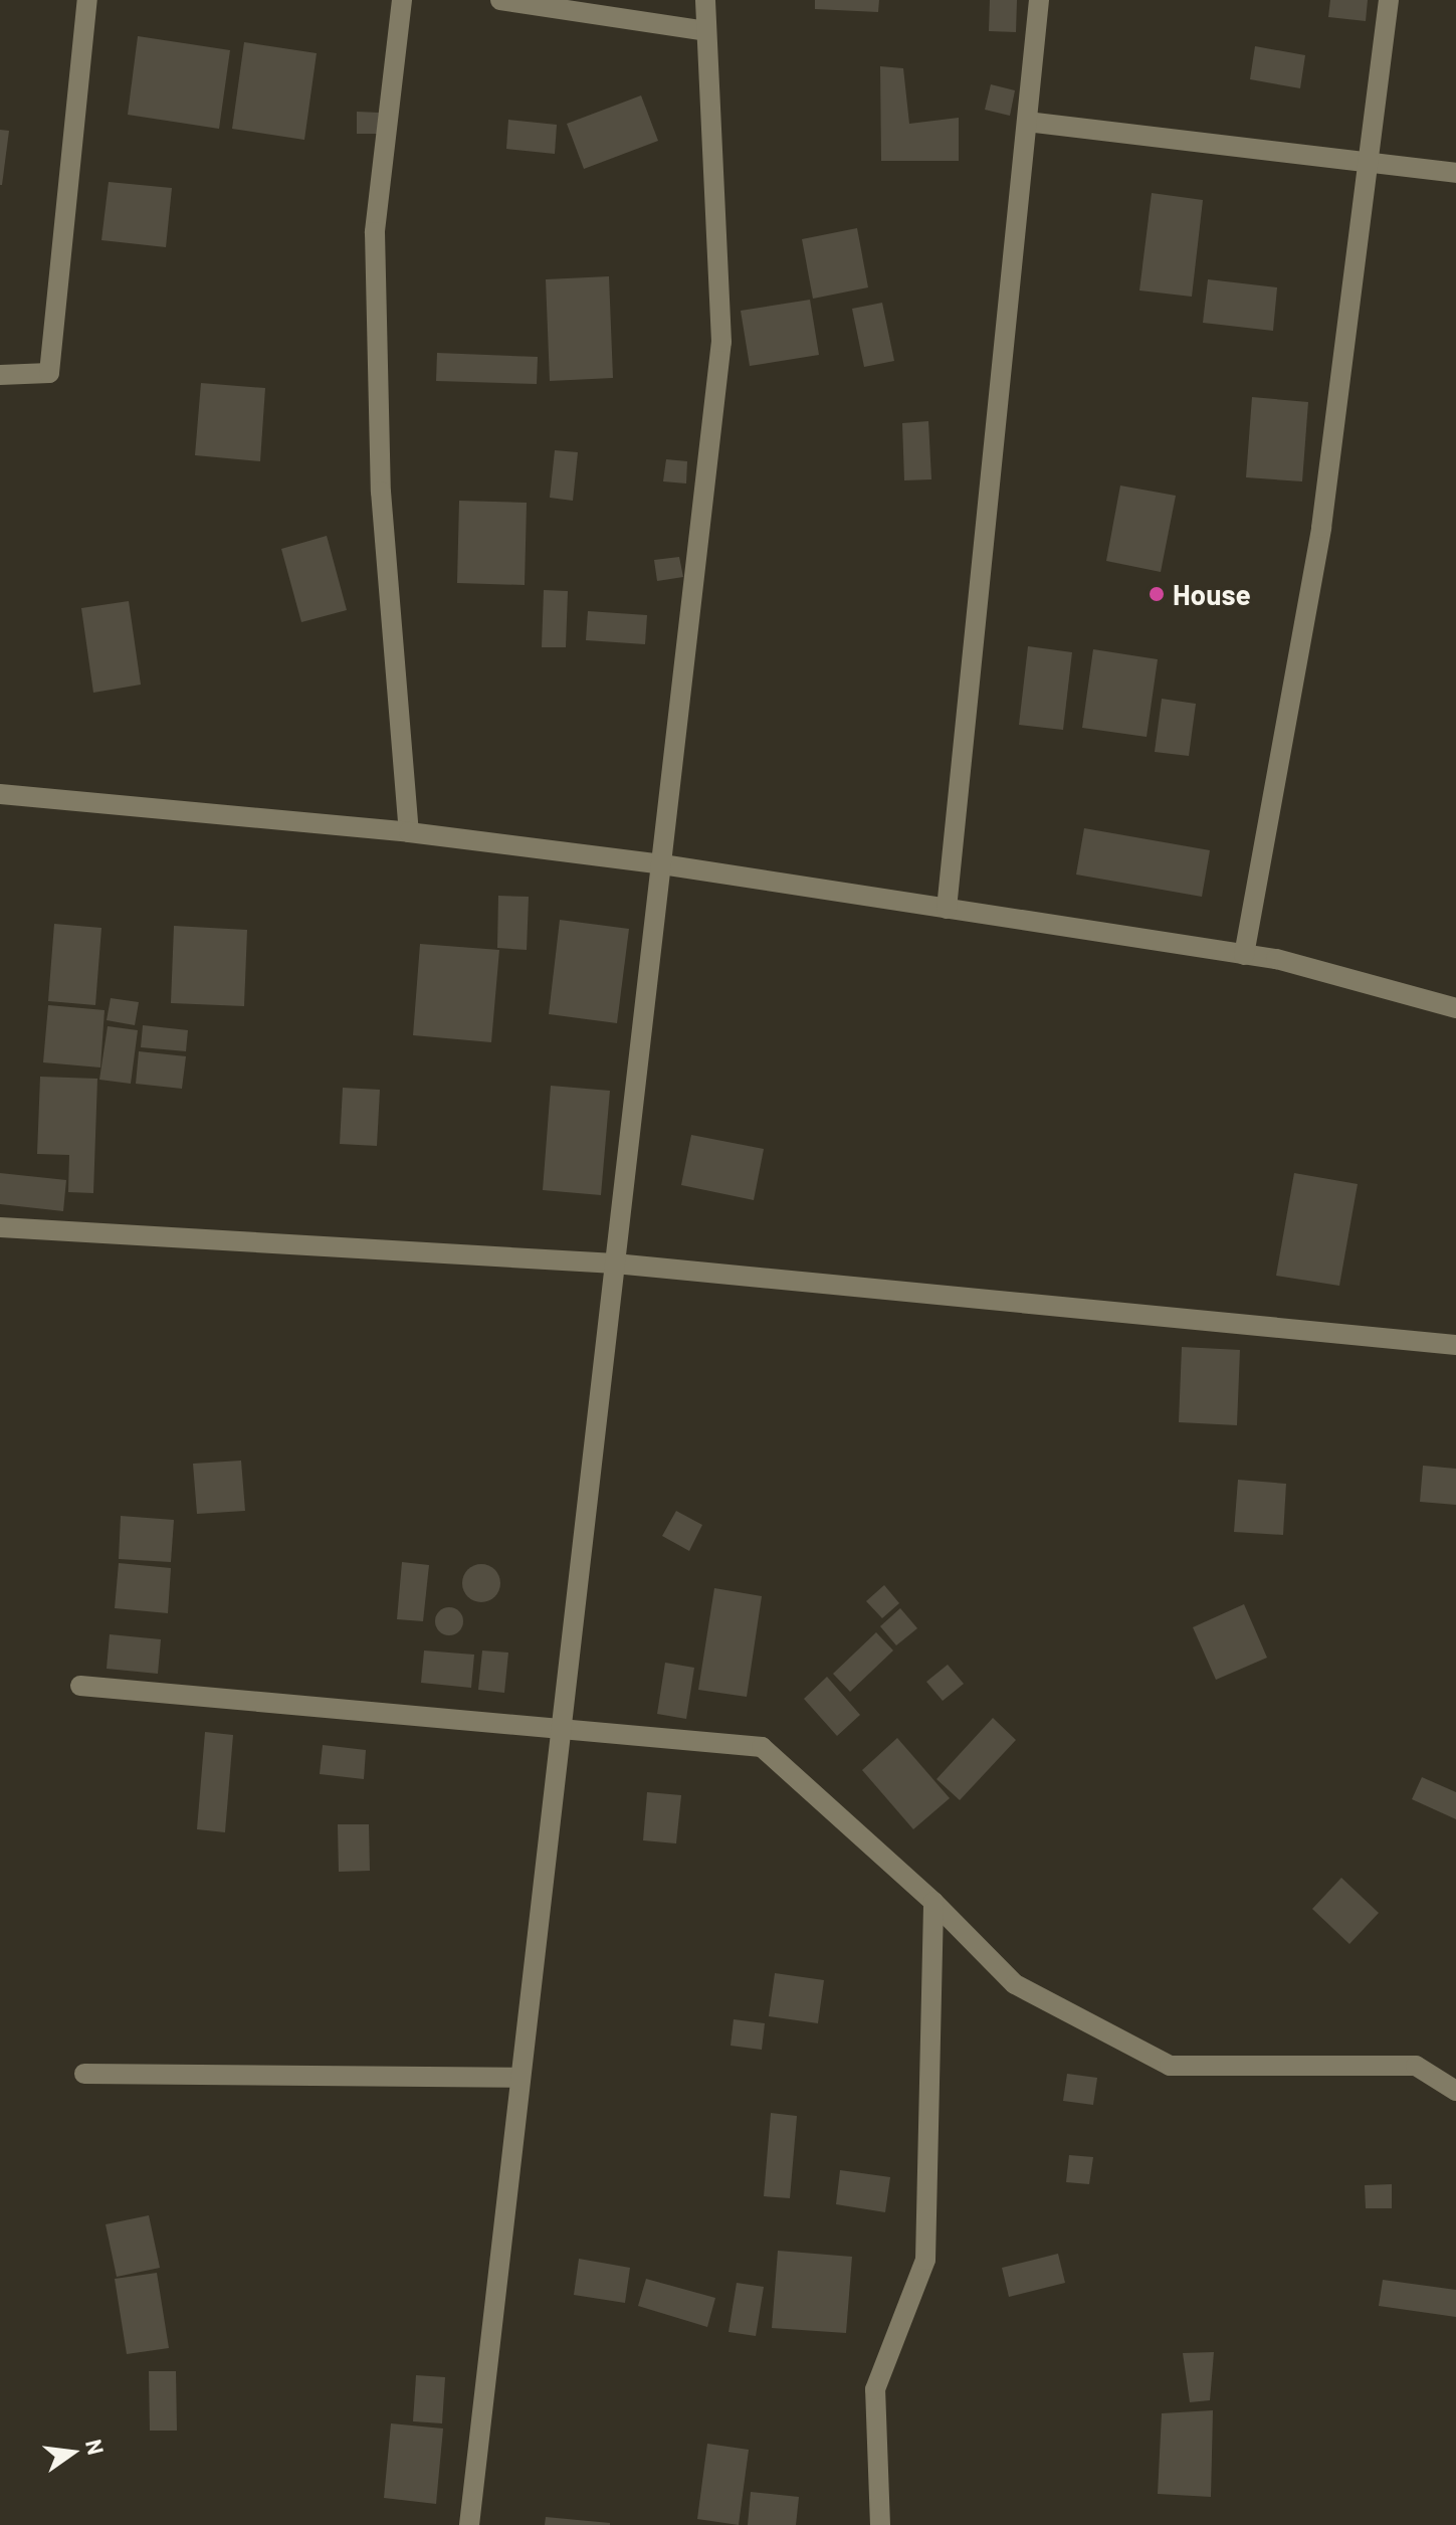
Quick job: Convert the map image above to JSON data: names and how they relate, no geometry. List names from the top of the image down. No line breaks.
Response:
{"places":["House"],"north":"right"}
